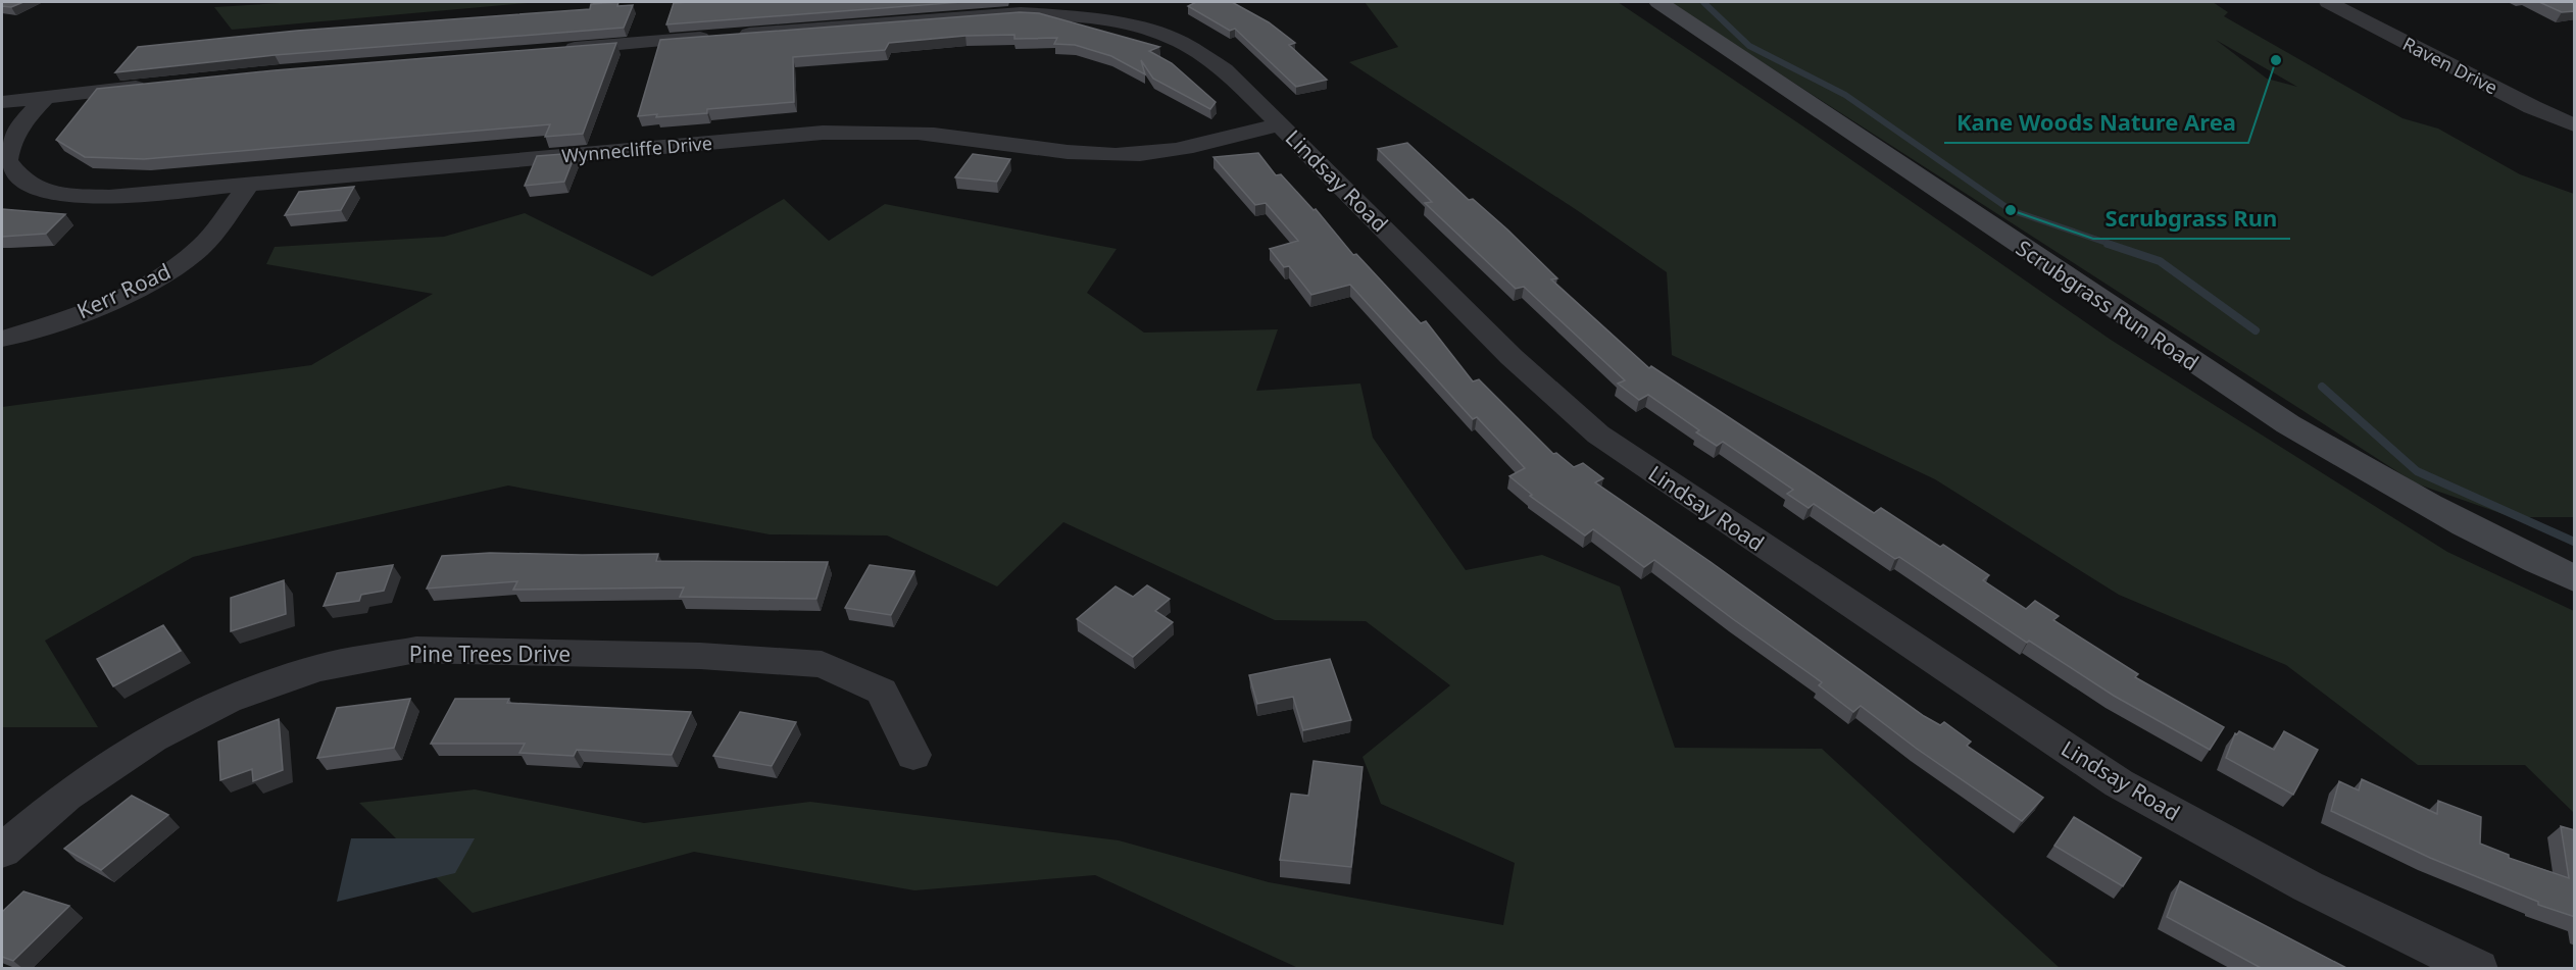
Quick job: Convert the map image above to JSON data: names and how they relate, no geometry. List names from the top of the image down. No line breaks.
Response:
{"streets":{"street":["Raven Drive","Wynnecliffe Drive","Lindsay Road","Kerr Road","Scrubgrass Run Road","Pine Trees Drive"]},"crossings":[["Wynnecliffe Drive","Lindsay Road"],["Wynnecliffe Drive","Kerr Road"]],"places":["Kane Woods Nature Area","Scrubgrass Run"]}
